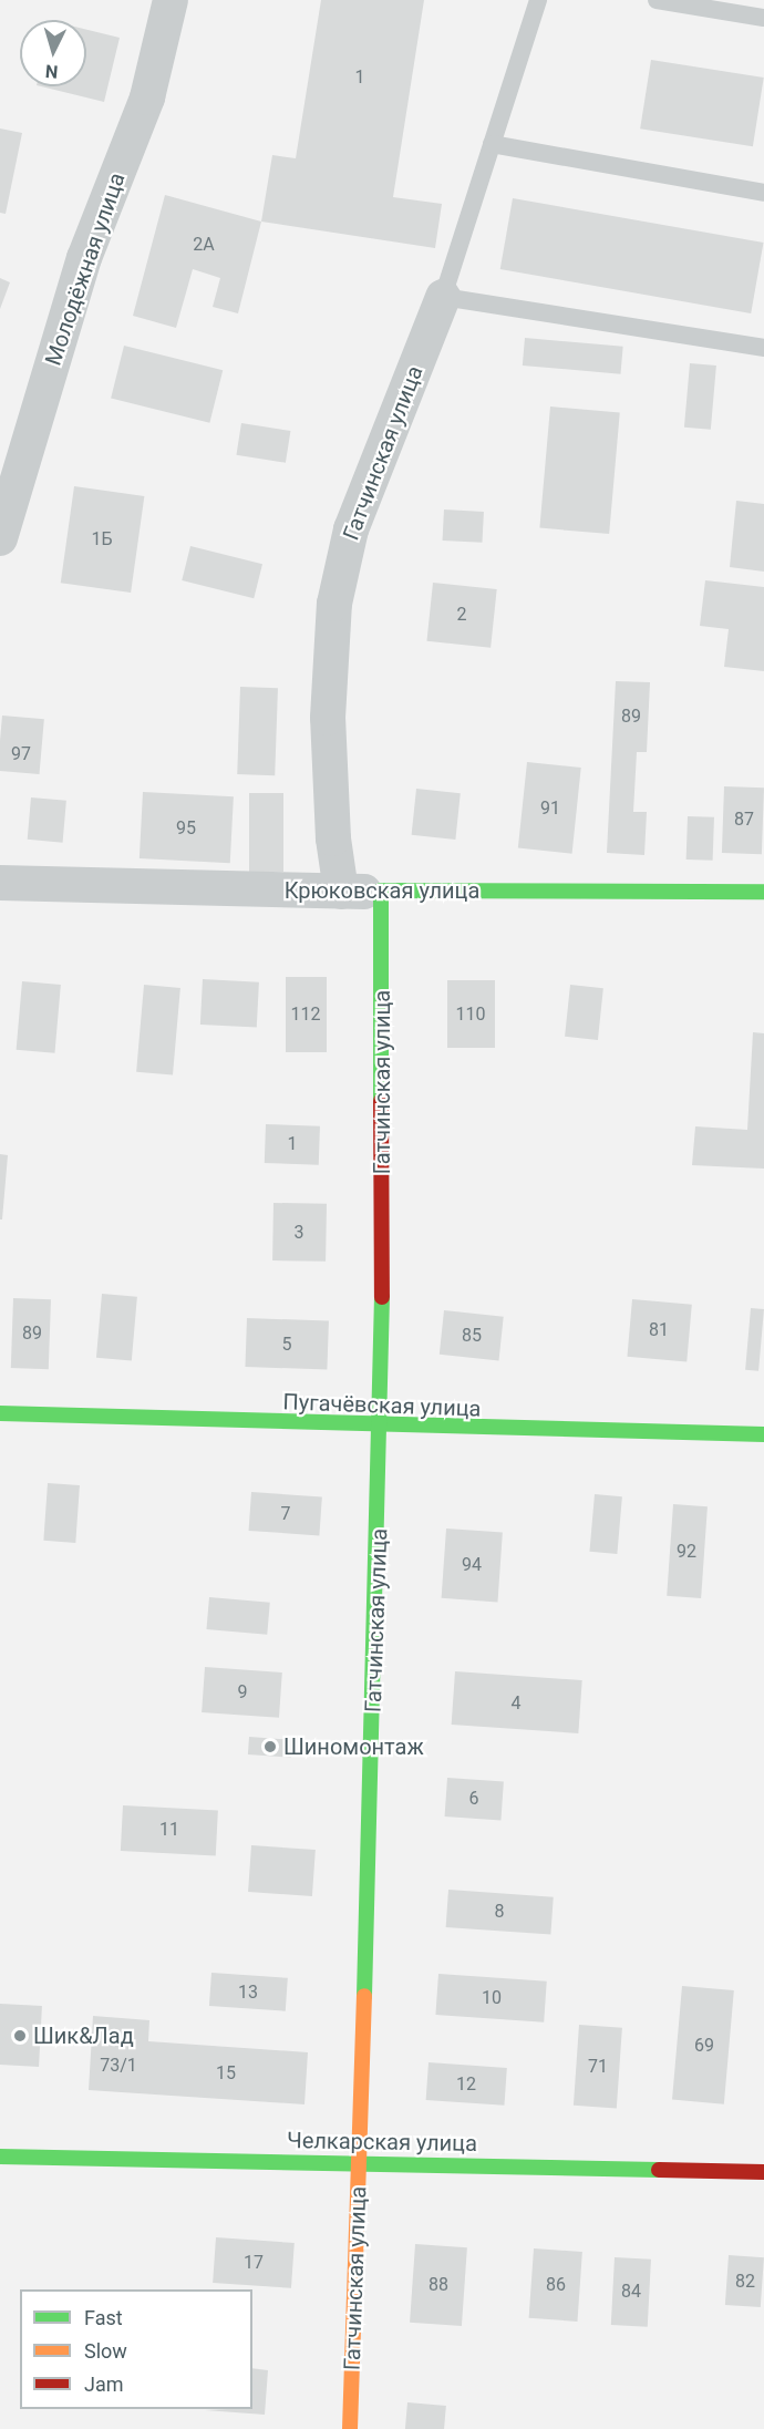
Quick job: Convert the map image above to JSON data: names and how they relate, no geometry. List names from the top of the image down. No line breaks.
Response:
{"streets":{"street":["Молодёжная улица","Гатчинская улица","Крюковская улица","Пугачёвская улица","Челкарская улица"]},"crossings":[["Гатчинская улица","Крюковская улица"],["Гатчинская улица","Пугачёвская улица"],["Гатчинская улица","Челкарская улица"]],"places":["Шиномонтаж","Шик&Лад"],"house_numbers":["1","2А","1Б","2","89","97","91","87","95","112","110","1","3","81","89","85","5","7","92","94","9","4","6","11","8","13","10","69","73/1","71","15","12","17","82","88","86","84"],"legend":["Fast","Slow","Jam"],"north":"bottom"}
